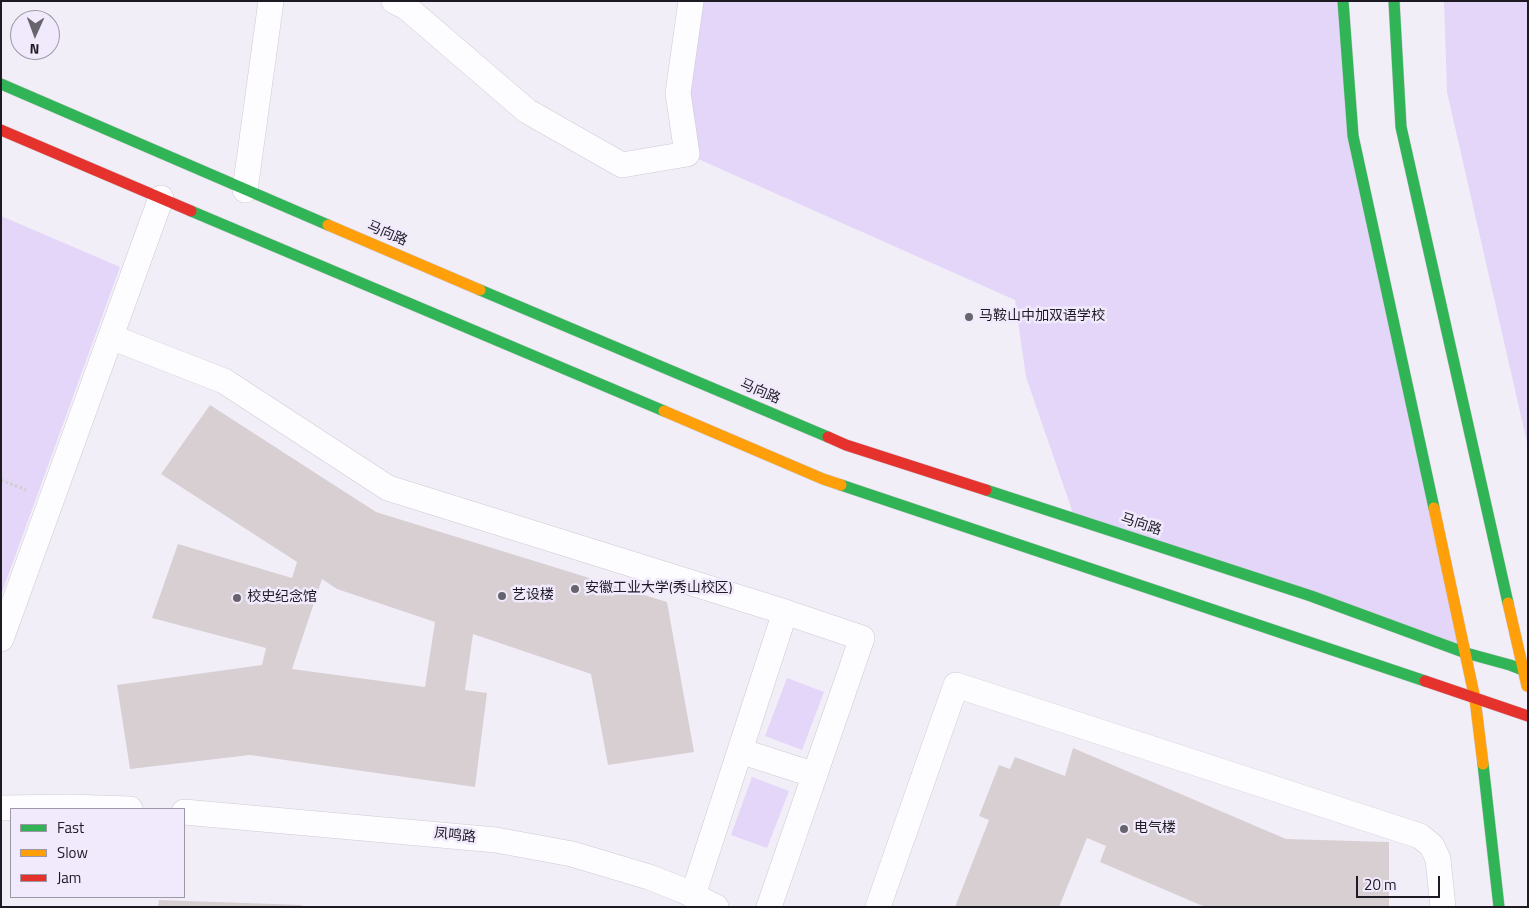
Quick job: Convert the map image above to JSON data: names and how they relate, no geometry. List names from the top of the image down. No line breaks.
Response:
{"streets":{"main road":["马向路"],"street":["凤鸣路"]},"places":["马鞍山中加双语学校","安徽工业大学(秀山校区)","艺设楼","校史纪念馆","电气楼"],"legend":["Fast","Slow","Jam"],"scale_bar":"20 m","north":"bottom"}
